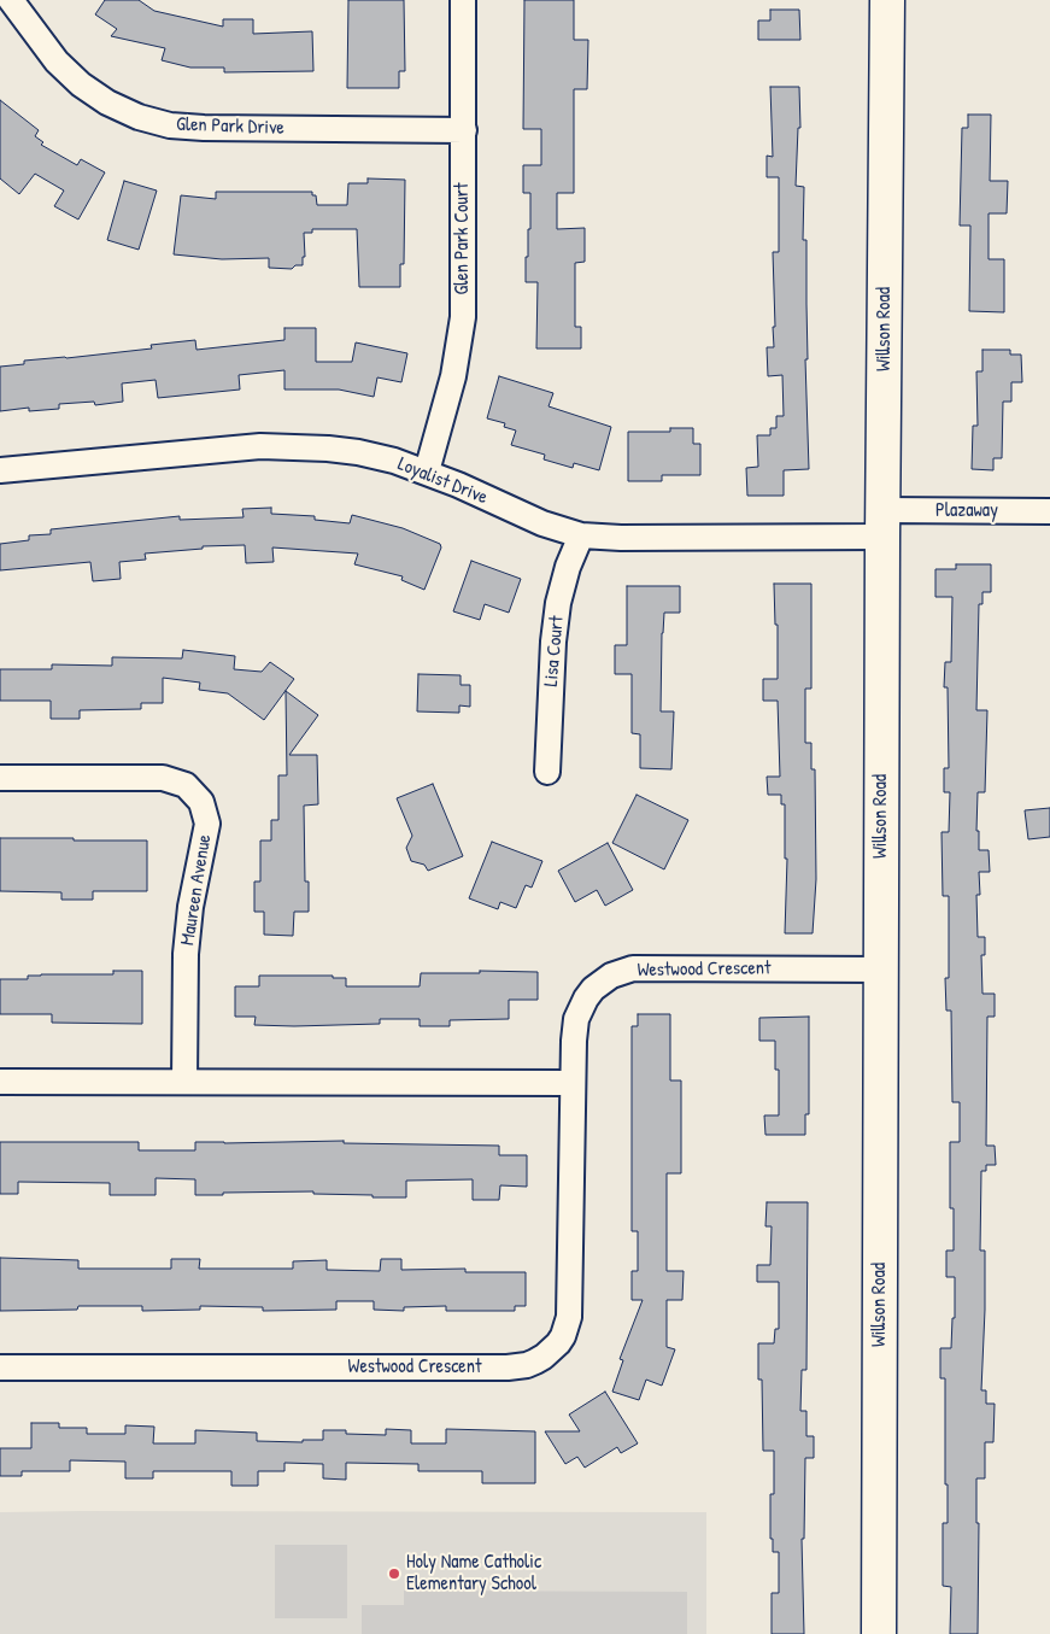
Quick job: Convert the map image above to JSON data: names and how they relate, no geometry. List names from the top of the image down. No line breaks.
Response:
{"streets":{"street":["Glen Park Drive","Glen Park Court","Willson Road","Loyalist Drive","Plazaway","Lisa Court","Maureen Avenue","Westwood Crescent"]},"crossings":[["Glen Park Drive","Glen Park Court"],["Glen Park Court","Loyalist Drive"],["Willson Road","Loyalist Drive"],["Willson Road","Plazaway"],["Willson Road","Westwood Crescent"],["Loyalist Drive","Plazaway"],["Loyalist Drive","Lisa Court"]],"places":["Holy Name Catholic Elementary School"]}
